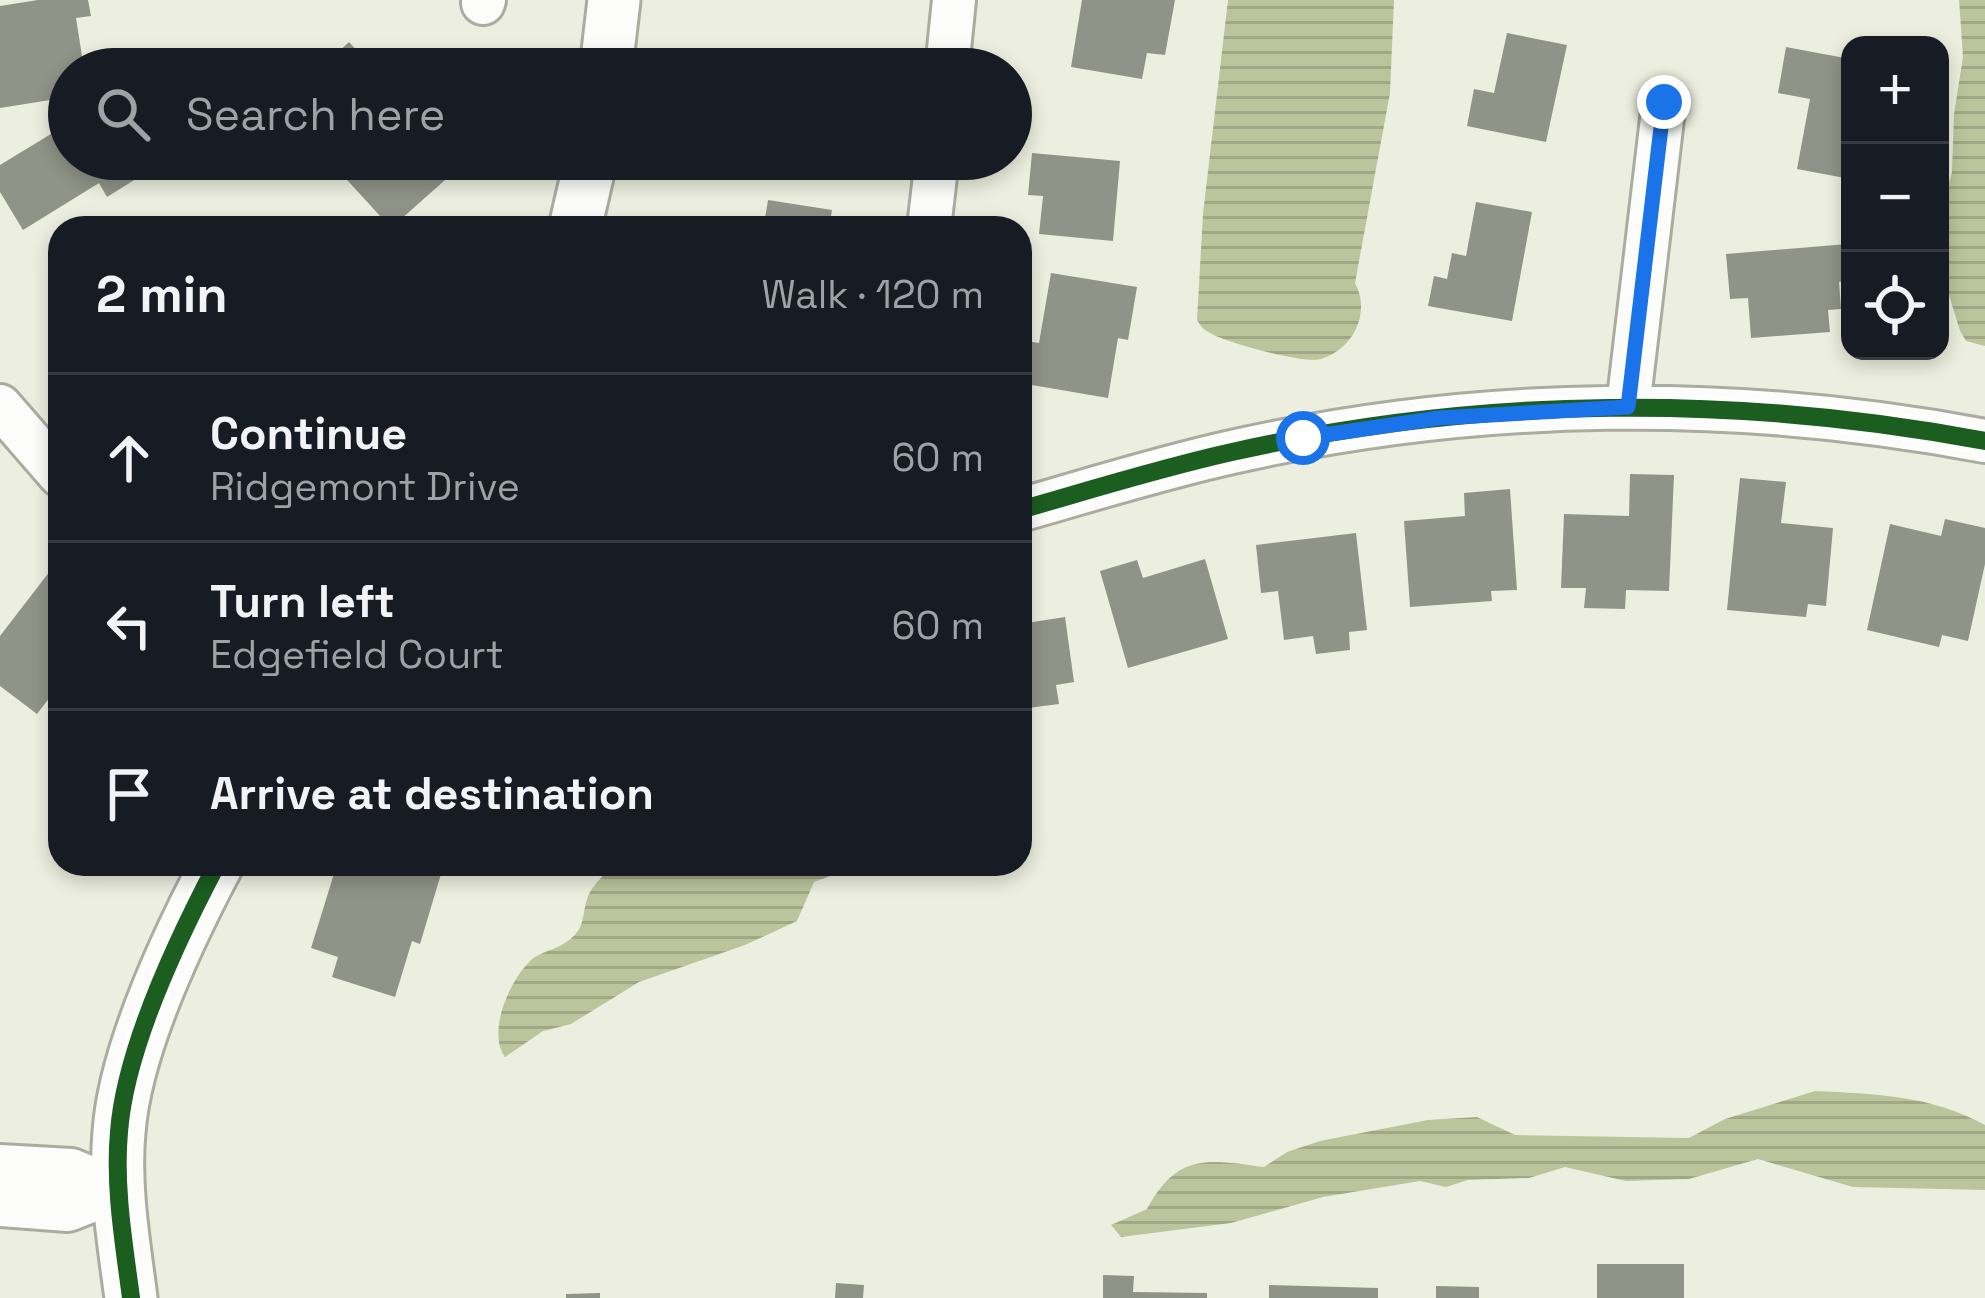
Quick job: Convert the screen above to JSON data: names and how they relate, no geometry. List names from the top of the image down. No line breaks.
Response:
{"page":{"map_buttons":["+","−"],"search":"Search here","heading":["2 min","Walk · 120 m"],"list":[["Continue","Ridgemont Drive","60 m"],["Turn left","Edgefield Court","60 m"],"Arrive at destination"]}}
